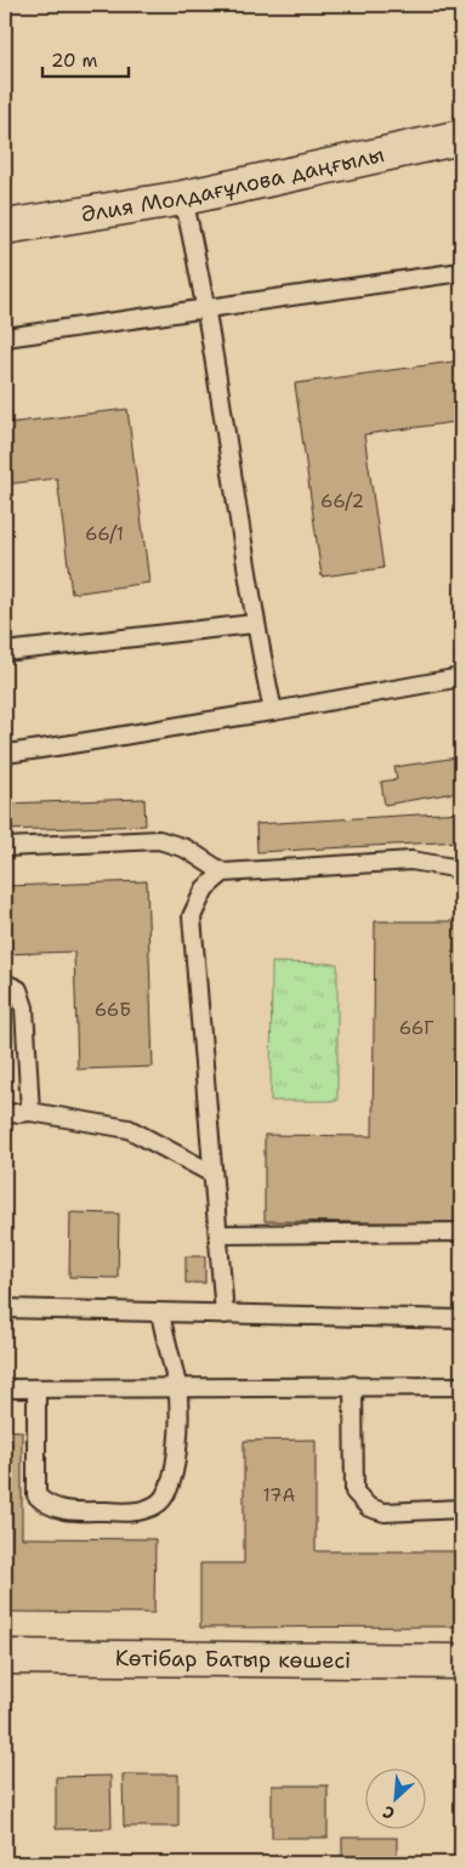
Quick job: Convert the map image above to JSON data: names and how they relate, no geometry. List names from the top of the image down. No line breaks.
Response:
{"streets":{"main road":["Әлия Молдағұлова даңғылы","Көтібар Батыр көшесі"]},"house_numbers":["66/2","66/1","66Б","66Г","17А"],"scale_bar":"20 m","north":"bottom left"}
